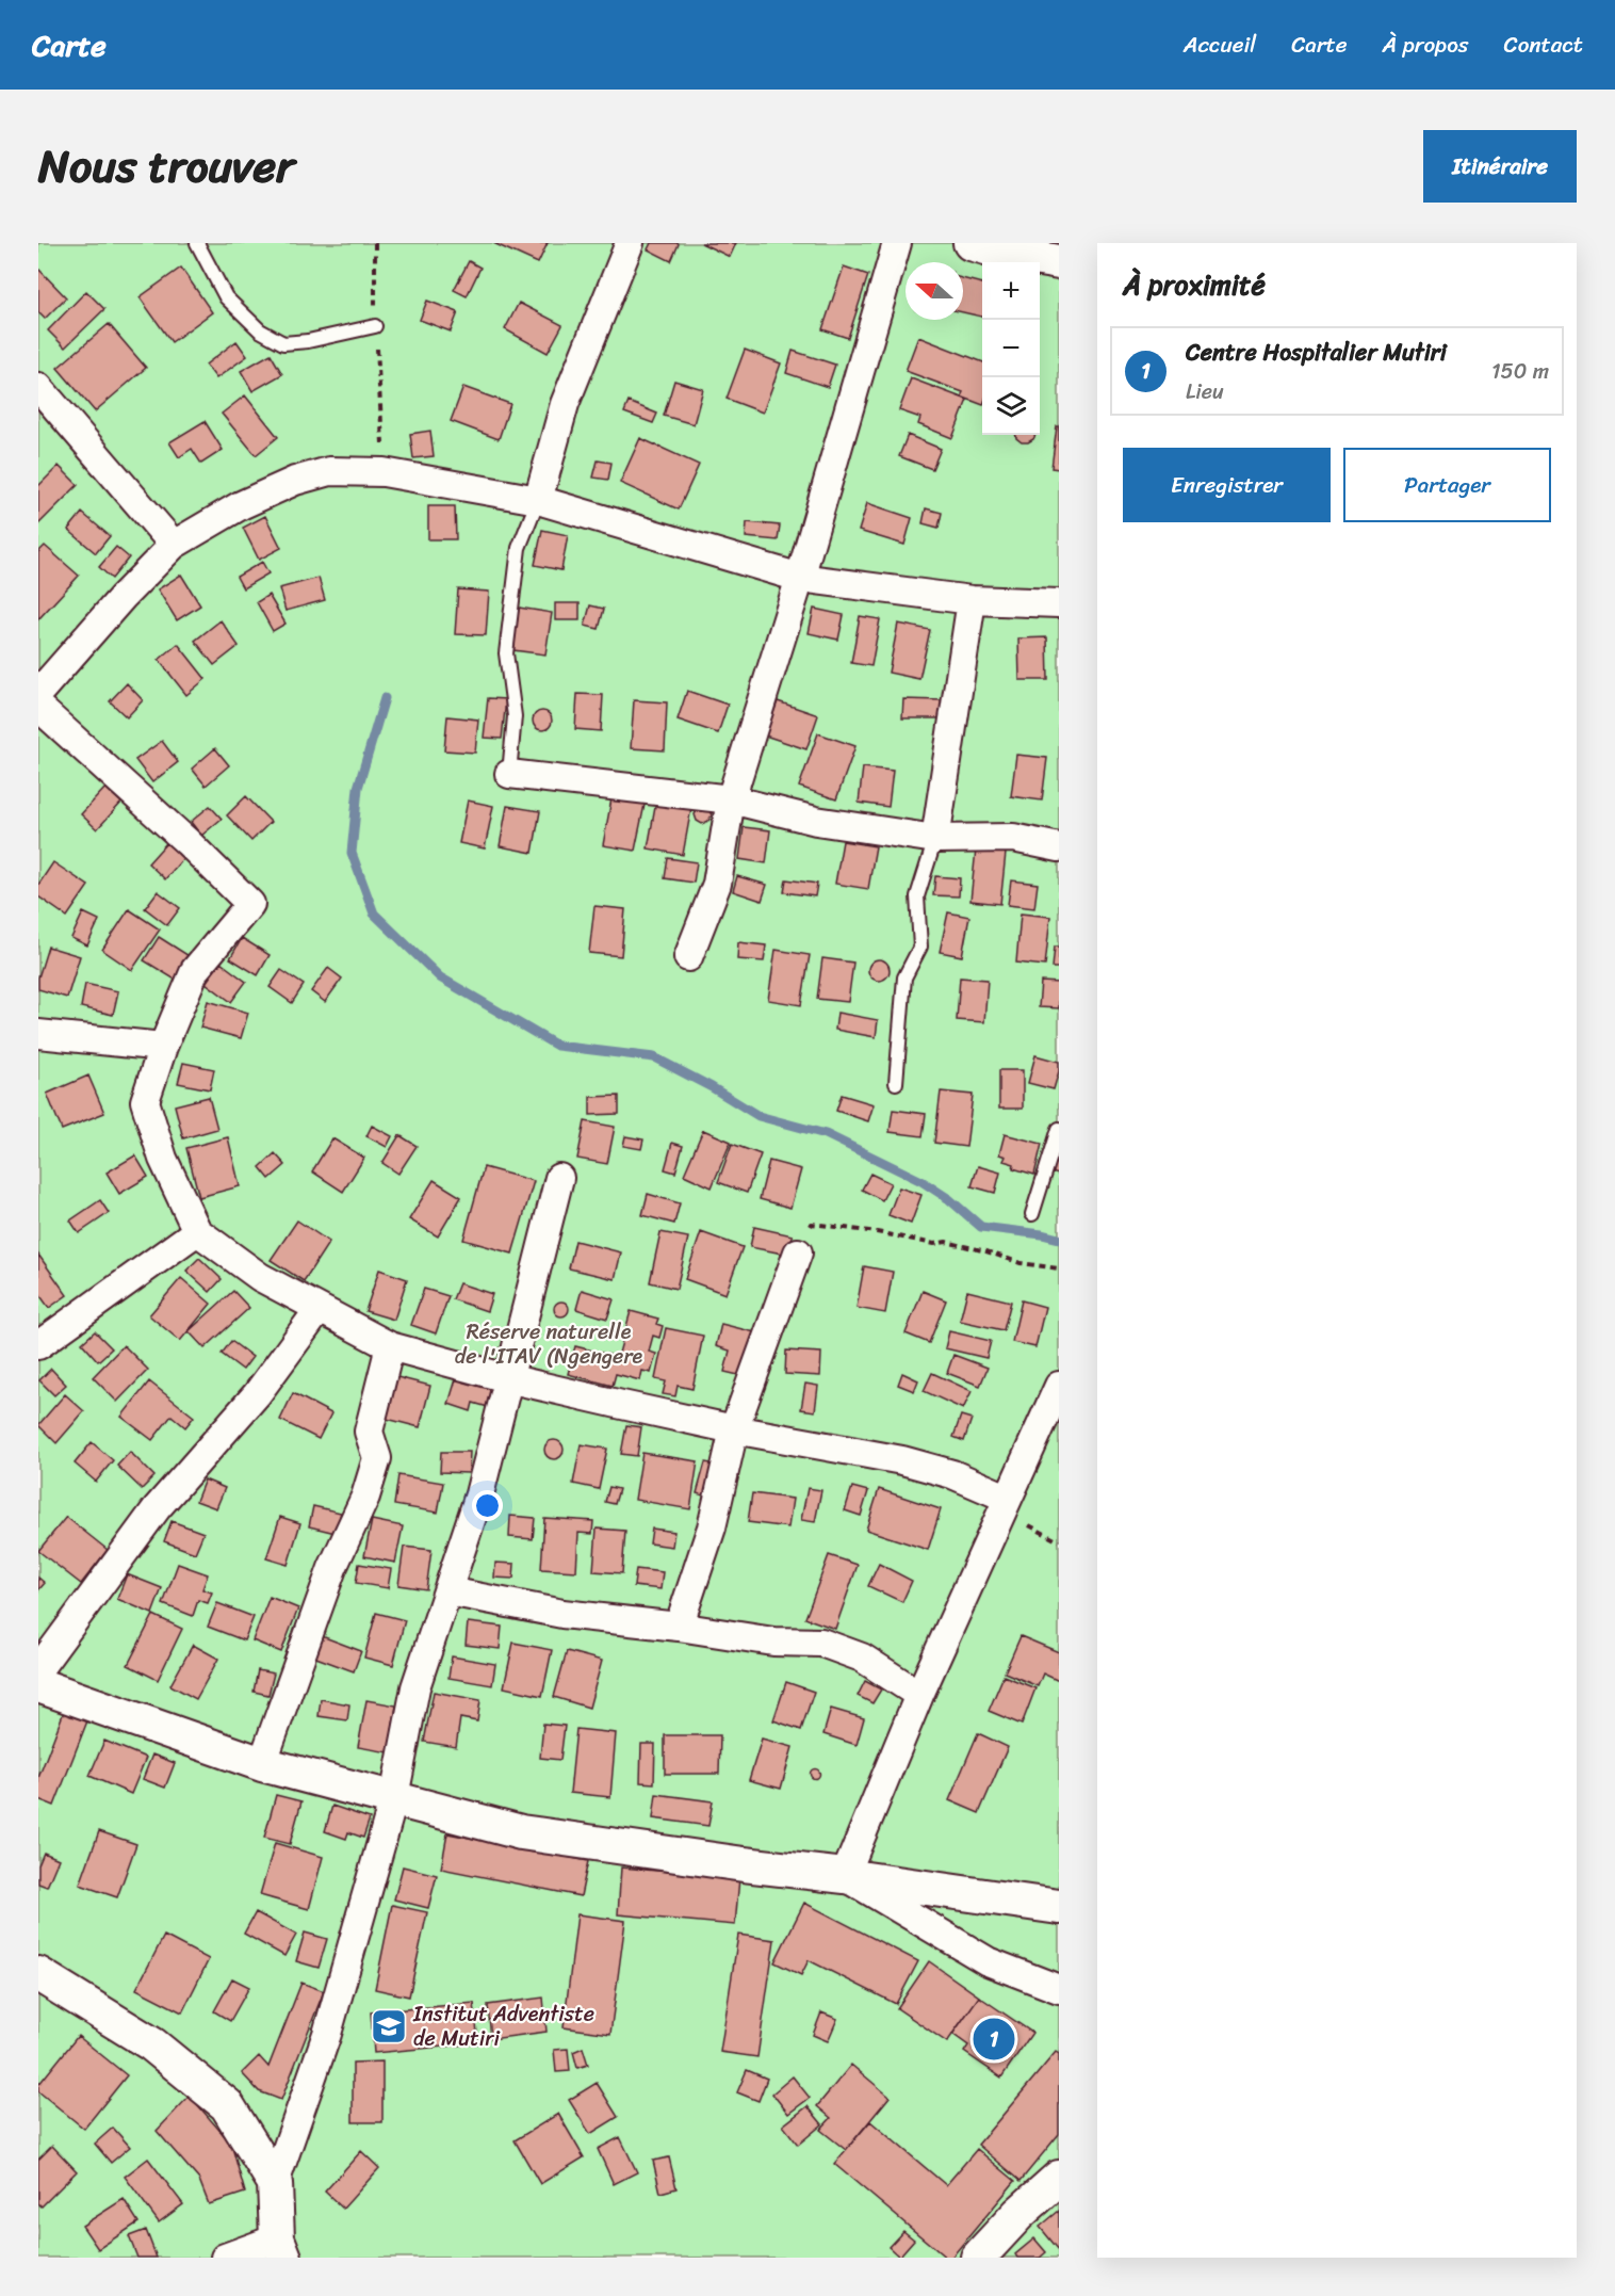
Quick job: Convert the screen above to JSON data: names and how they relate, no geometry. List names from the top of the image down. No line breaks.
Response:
{"parks":["Réserve naturelle de l'ITAV (Ngengere"],"places":{"school or university":["Institut Adventiste de Mutiri"]},"north":"left","page":{"header":"Carte","nav":["Accueil","Carte","À propos","Contact"],"title":"Nous trouver","buttons":["Itinéraire",["Enregistrer","Partager"]],"heading":"À proximité","map_buttons":["+","−"],"list":[{"mark":"1","name":"Centre Hospitalier Mutiri","note":"Lieu","value":"150 m"}],"pins":"1"}}
